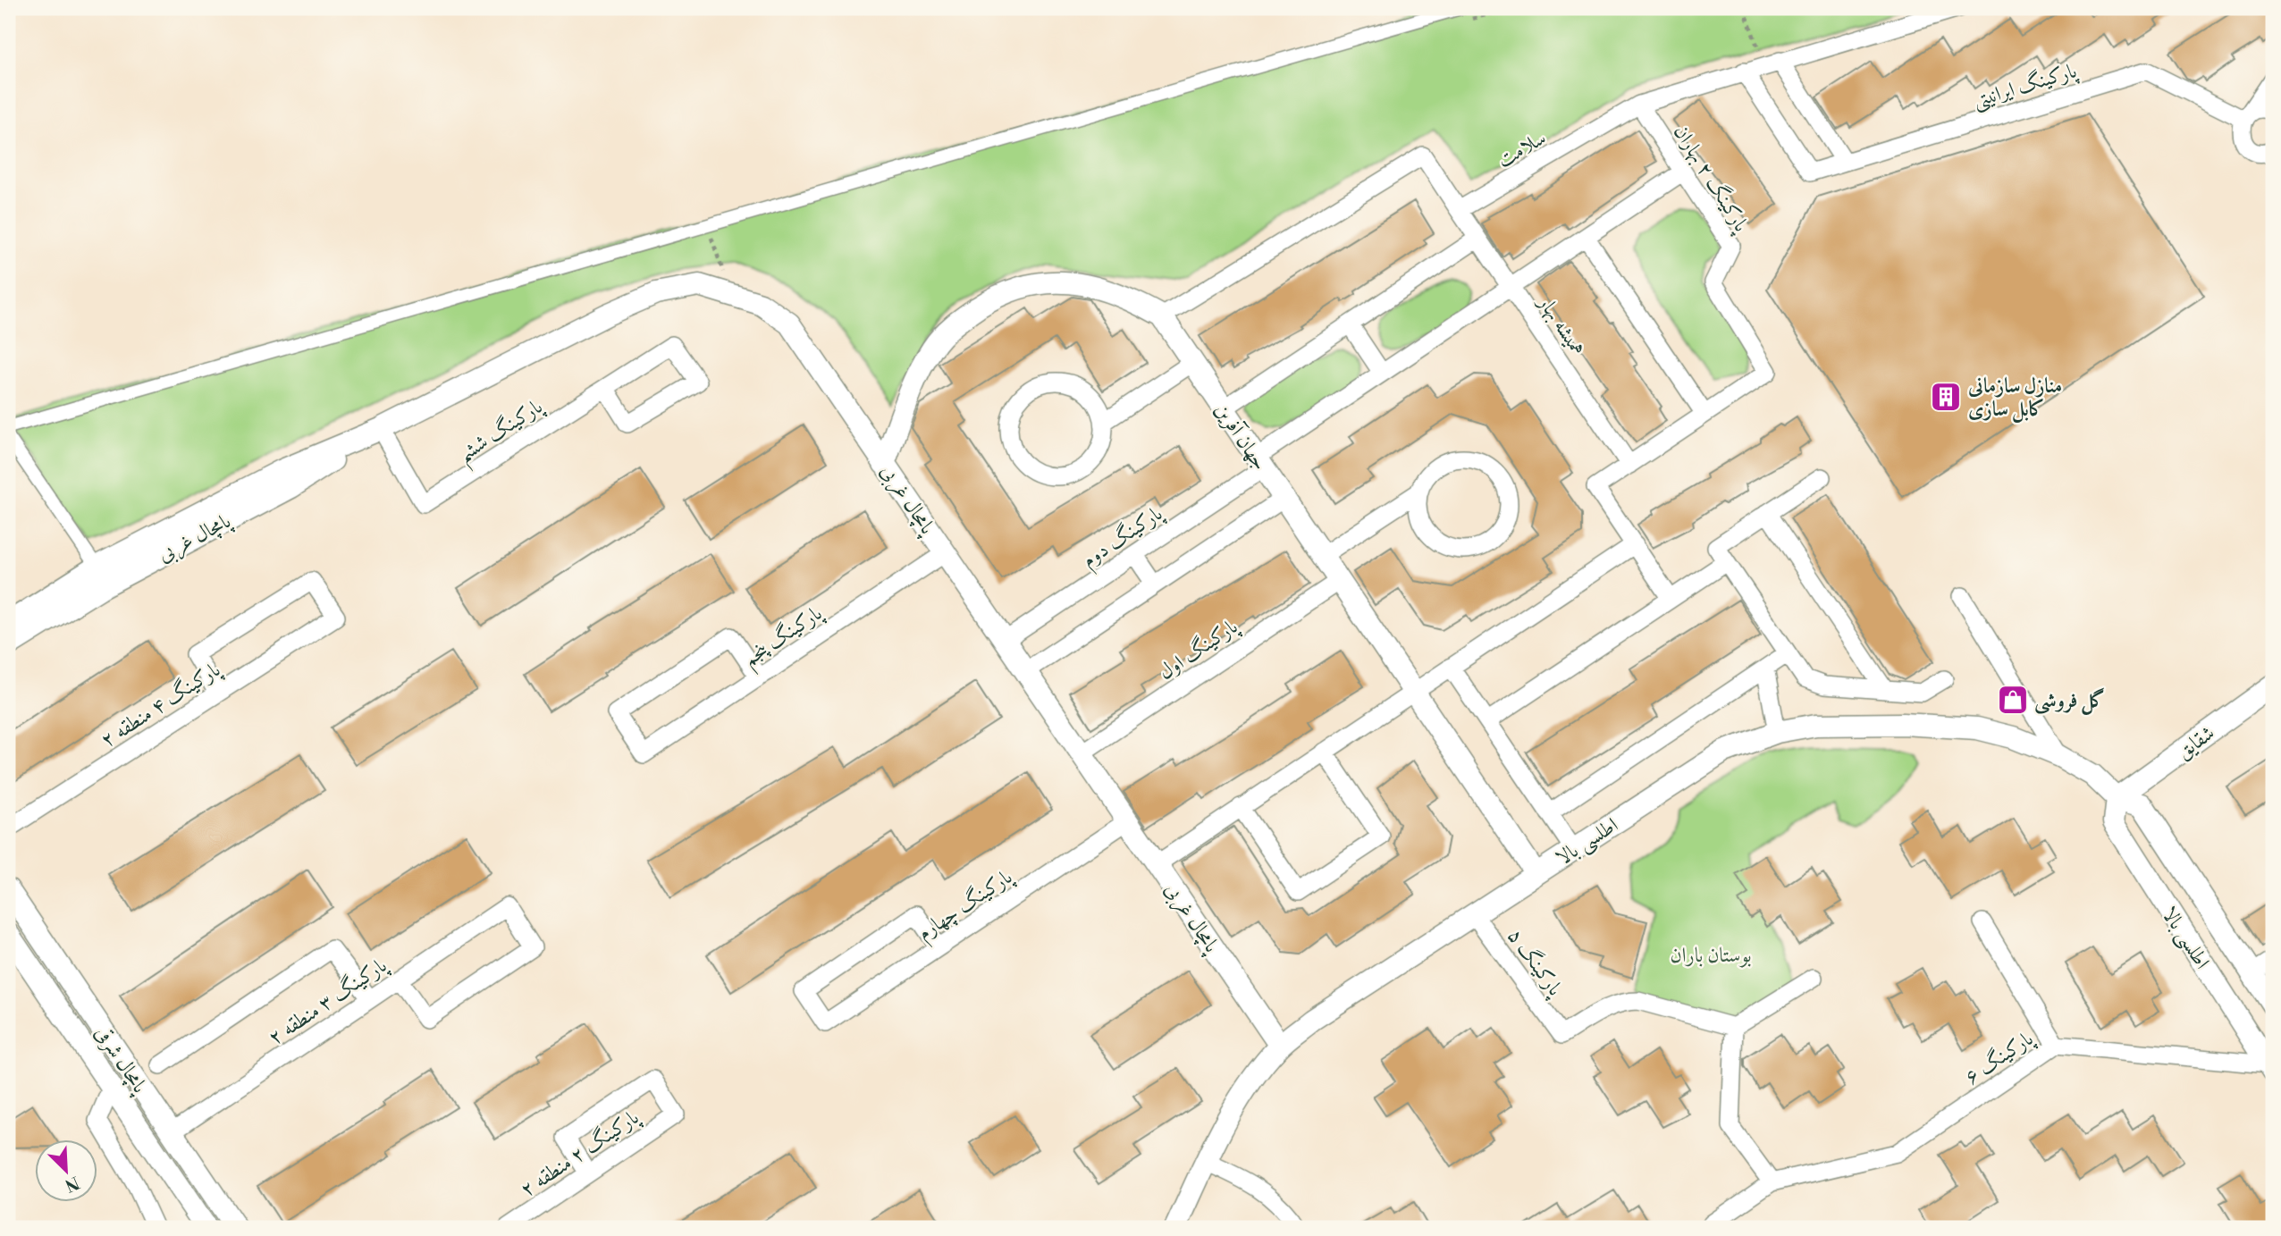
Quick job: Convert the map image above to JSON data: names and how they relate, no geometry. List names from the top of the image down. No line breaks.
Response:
{"streets":{"street":["پارکینگ ایرانیتی","سلامت","پارکینگ ۲ بهاران","همیشه بهار","پارکینگ ششم","جهان آفرین","پامچال غربی","پارکینگ دوم","پارکینگ پنجم","پارکینگ اول","پارکینگ ۴ منطقه ۲","شقایق","اطلسی بالا","پارکینگ چهارم","پارکینگ ۵","پارکینگ ۳ منطقه ۲","پارکینگ ۶","پامچال شرقی","پارکینگ ۲ منطقه ۲"]},"crossings":[["پارکینگ ایرانیتی","سلامت"],["سلامت","پارکینگ ۲ بهاران"],["سلامت","همیشه بهار"],["پارکینگ ۲ بهاران","پارکینگ دوم"],["همیشه بهار","پارکینگ دوم"],["پارکینگ ششم","پامچال غربی"],["جهان آفرین","پامچال غربی"],["جهان آفرین","پارکینگ دوم"],["جهان آفرین","پارکینگ اول"],["جهان آفرین","اطلسی بالا"],["پامچال غربی","پارکینگ دوم"],["پامچال غربی","پارکینگ پنجم"],["پامچال غربی","پارکینگ اول"],["پامچال غربی","اطلسی بالا"],["پامچال غربی","پارکینگ چهارم"],["شقایق","اطلسی بالا"],["اطلسی بالا","پارکینگ ۵"],["اطلسی بالا","پارکینگ ۶"],["پارکینگ ۳ منطقه ۲","پامچال شرقی"]],"parks":["بوستان باران"],"places":{"building":["منازل سازمانی کابل سازی"],"shop":["گل فروشی"]},"north":"bottom right"}
